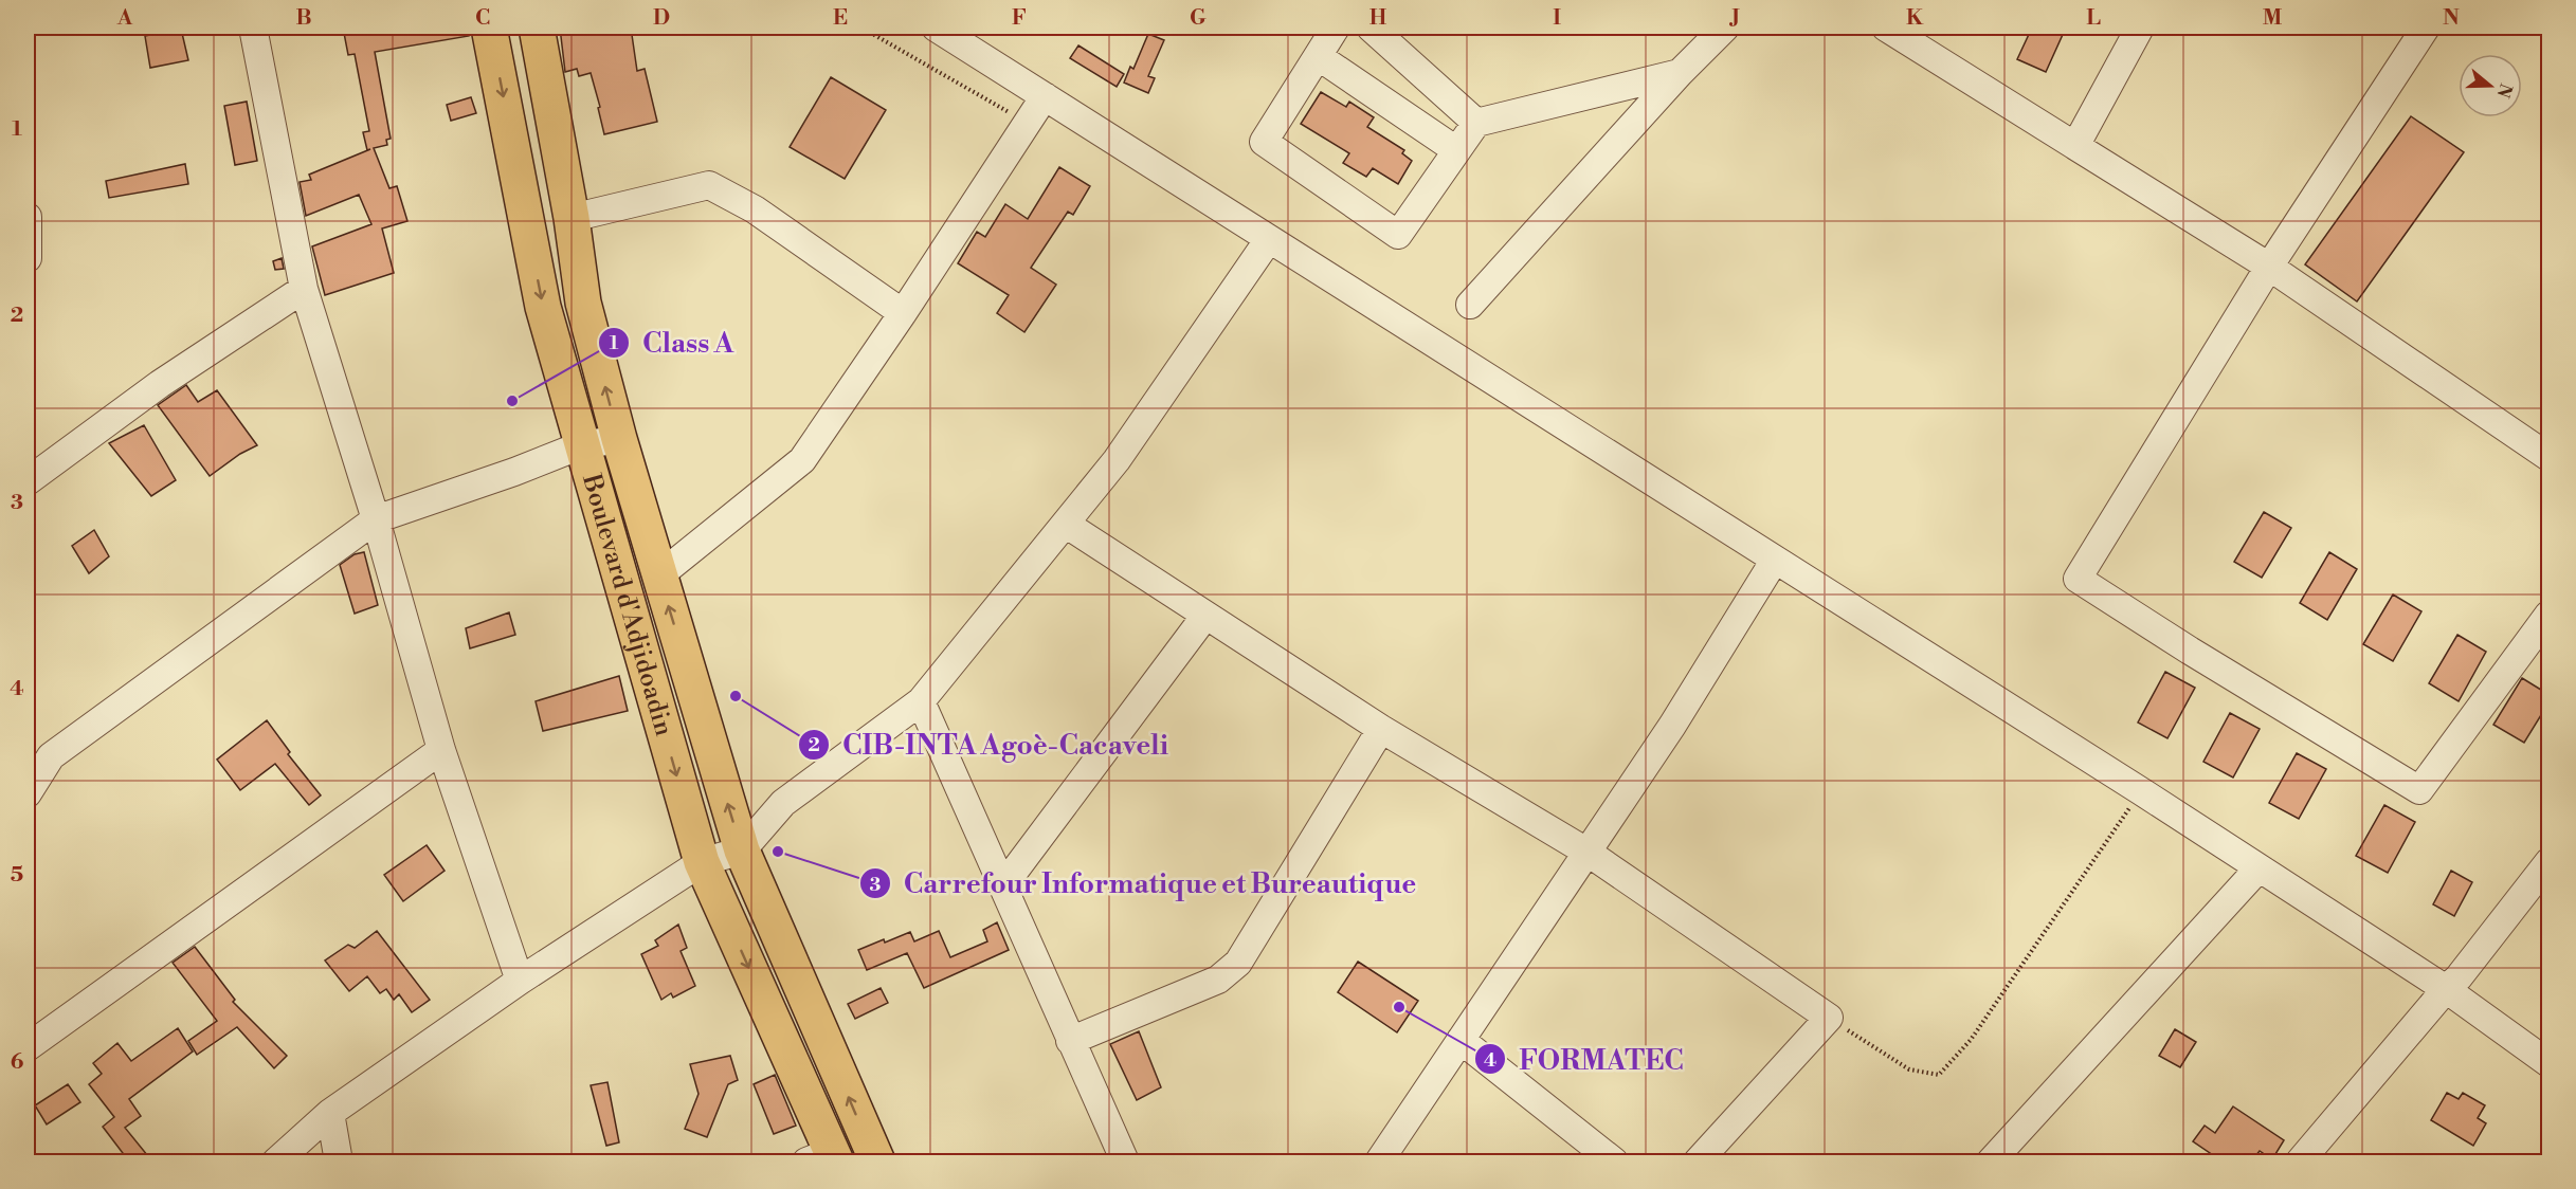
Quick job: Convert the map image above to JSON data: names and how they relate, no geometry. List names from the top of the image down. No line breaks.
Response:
{"streets":{"main road":["Boulevard d'Adjidoadin"]},"places":["Class A","CIB-INTA Agoè-Cacaveli","Carrefour Informatique et Bureautique","FORMATEC"],"north":"right","grid":{"columns":["A","B","C","D","E","F","G","H","I","J","K","L","M","N"],"rows":["1","2","3","4","5","6"]}}
